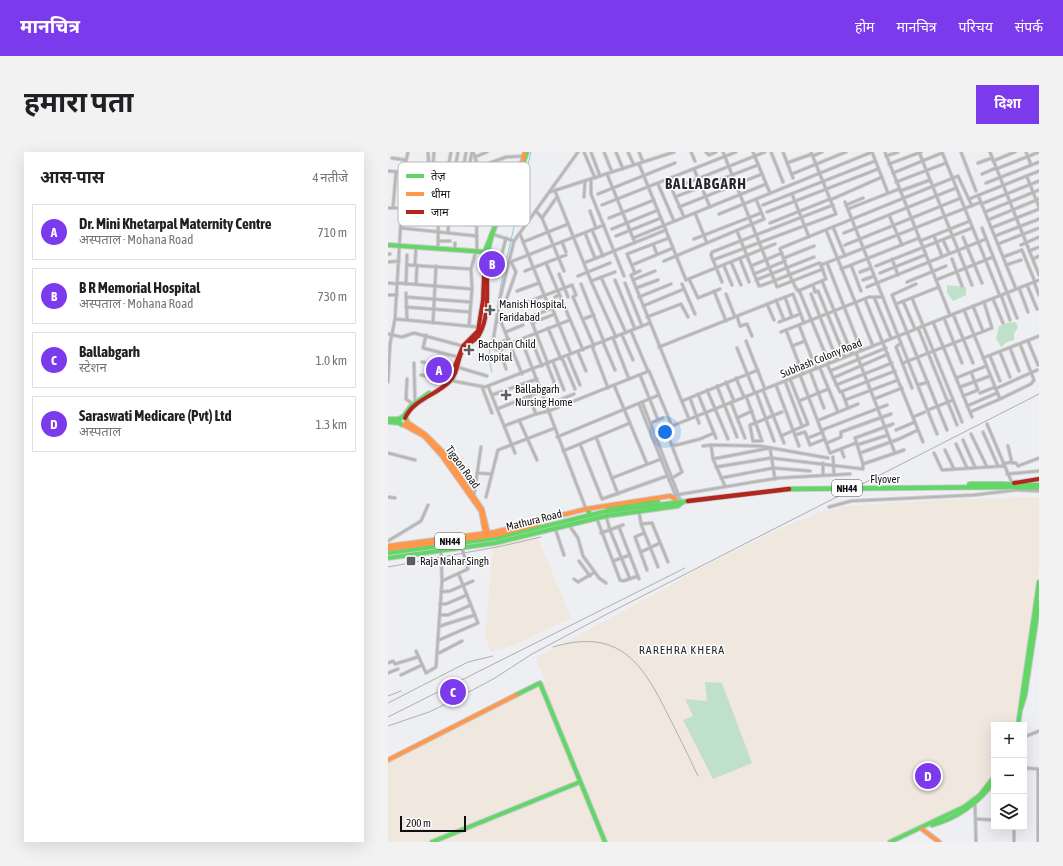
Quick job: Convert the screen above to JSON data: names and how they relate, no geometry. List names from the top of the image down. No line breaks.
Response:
{"streets":{"main road":["Tigaon Road","Flyover","NH44","Mathura Road"],"street":["Subhash Colony Road"]},"crossings":[["Flyover","NH44"],["Flyover","Mathura Road"]],"districts":["BALLABGARH","RAREHRA KHERA"],"places":{"health":["Manish Hospital, Faridabad","Bachpan Child Hospital","Ballabgarh Nursing Home"],"transit":["Raja Nahar Singh"]},"legend":["तेज़","धीमा","जाम"],"scale_bar":"200 m","page":{"header":"मानचित्र","nav":["होम","मानचित्र","परिचय","संपर्क"],"buttons":"दिशा","title":"हमारा पता","heading":["आस-पास","4 नतीजे"],"list":[{"mark":"A","name":"Dr. Mini Khetarpal Maternity Centre","note":"अस्पताल · Mohana Road","value":"710 m"},{"mark":"B","name":"B R Memorial Hospital","note":"अस्पताल · Mohana Road","value":"730 m"},{"mark":"C","name":"Ballabgarh","note":"स्टेशन","value":"1.0 km"},{"mark":"D","name":"Saraswati Medicare (Pvt) Ltd","note":"अस्पताल","value":"1.3 km"}],"pins":["B","A","C","D"],"map_buttons":["+","−"],"scale":"200 m"}}
